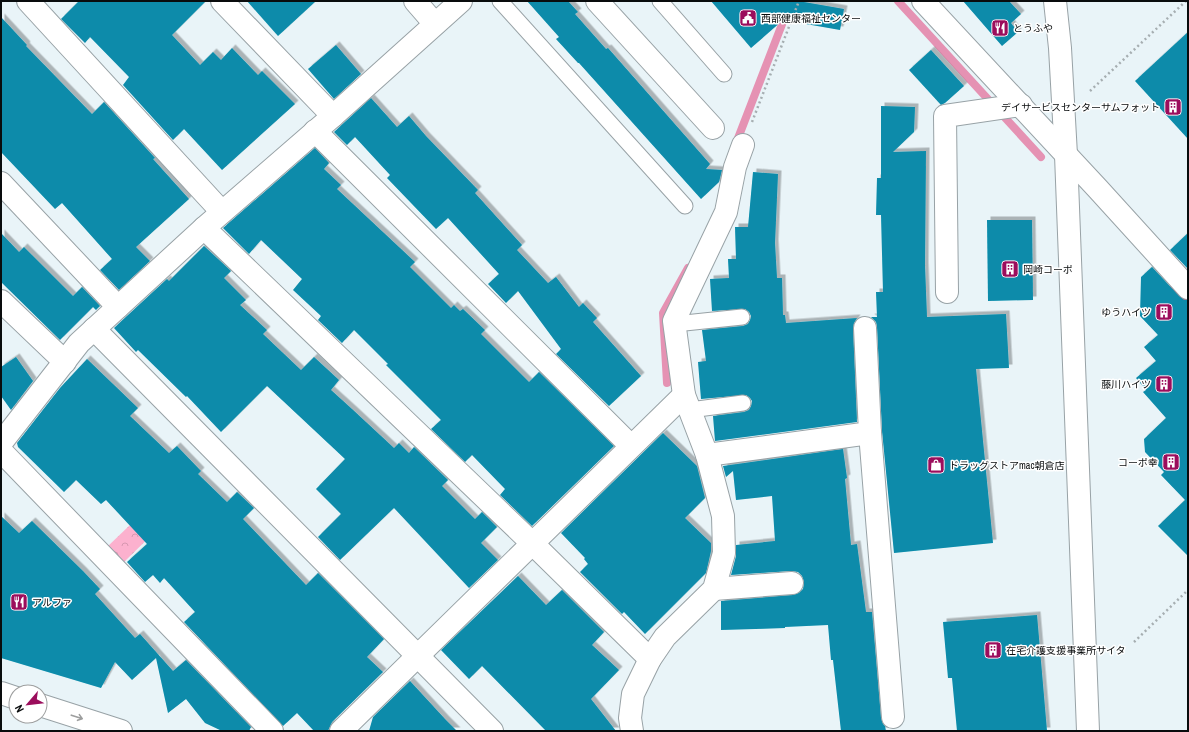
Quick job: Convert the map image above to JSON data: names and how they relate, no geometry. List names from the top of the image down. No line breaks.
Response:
{"places":{"public building":["西部健康福祉センター"],"restaurant":["とうふや","アルファ"],"building":["デイサービスセンターサムフォット","岡崎コーポ","ゆうハイツ","藤川ハイツ","コーポ幸","在宅介護支援事業所サイタ"],"shop":["ドラッグストアmac朝倉店"]},"north":"bottom left"}
